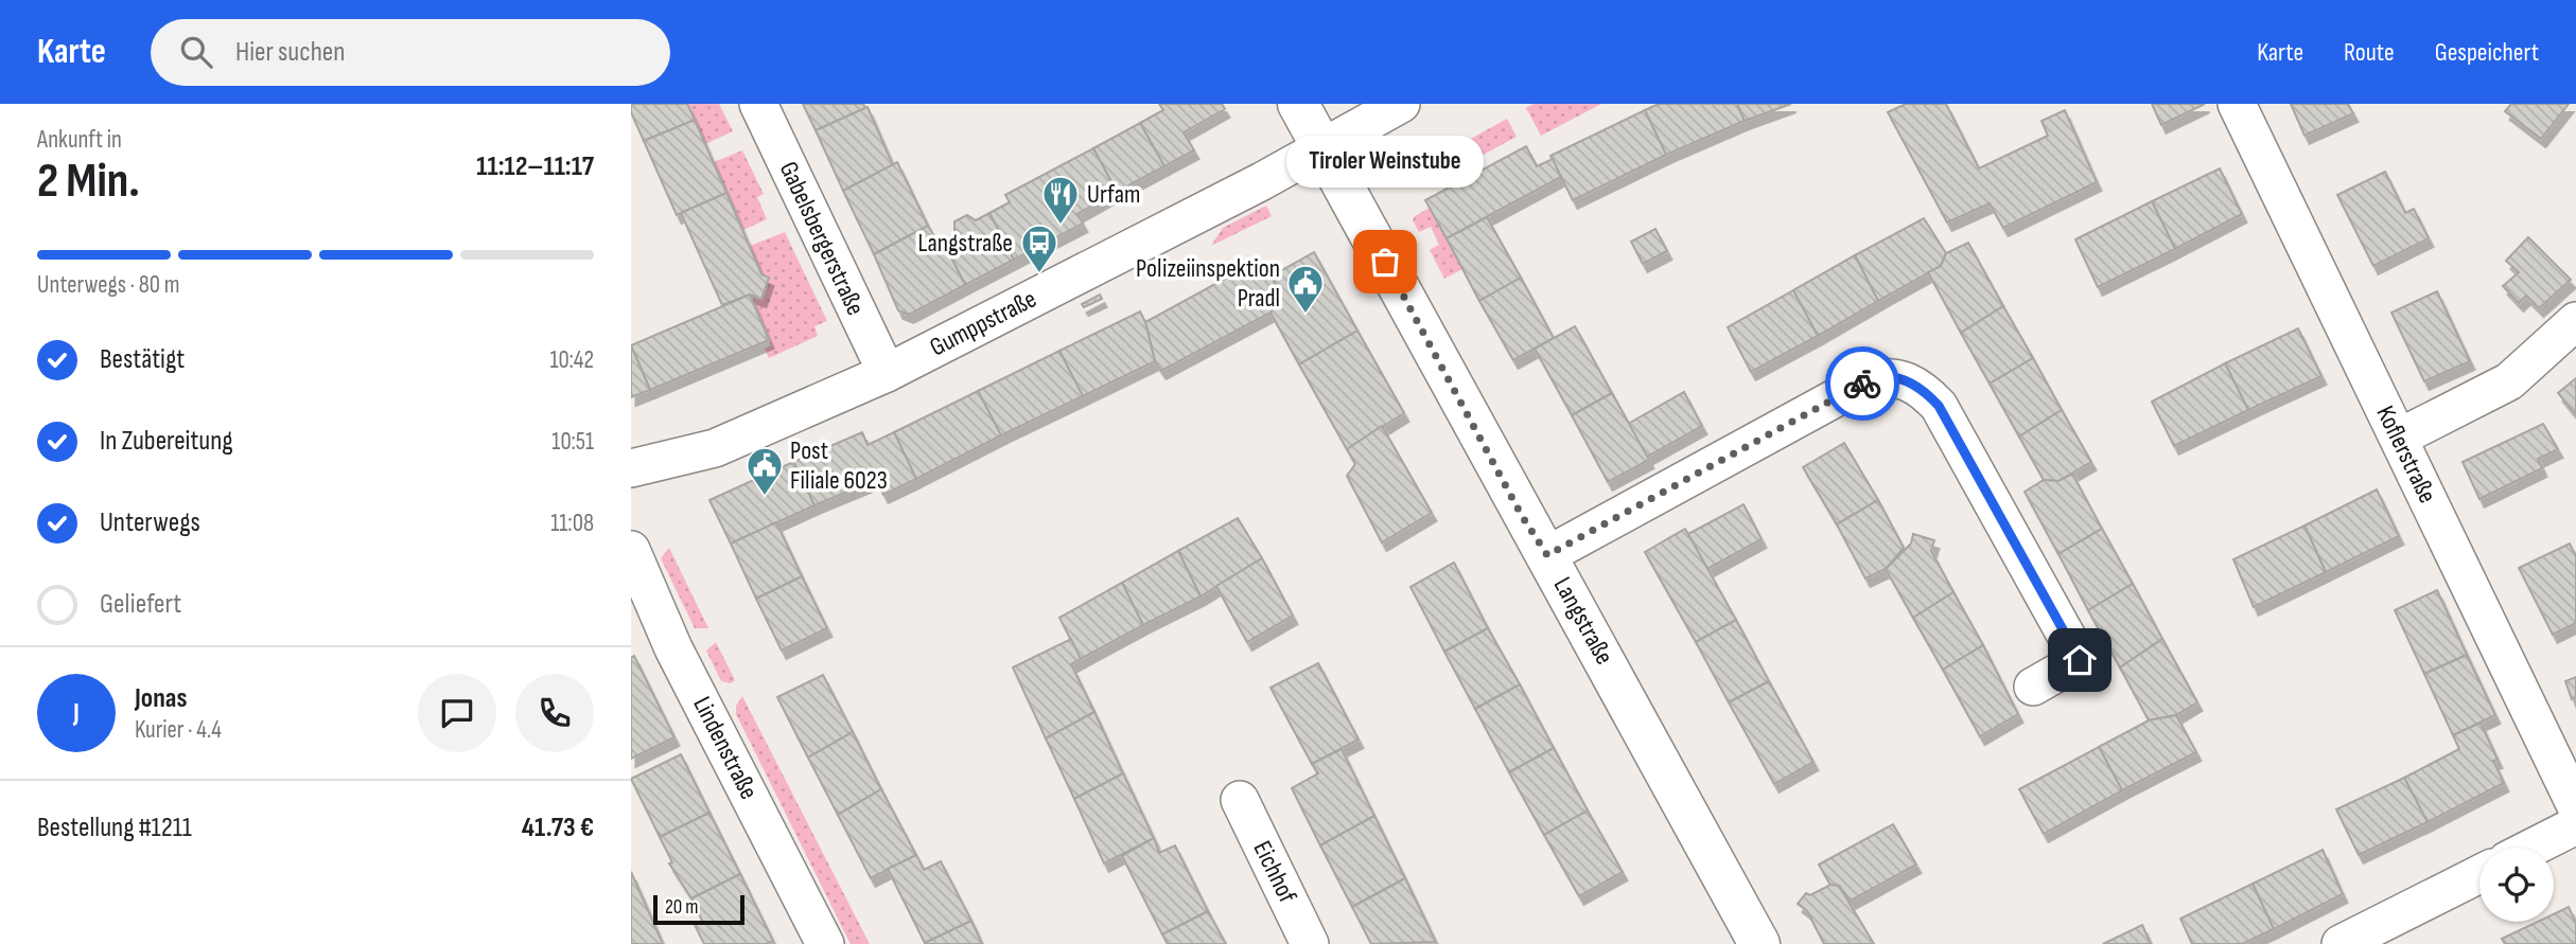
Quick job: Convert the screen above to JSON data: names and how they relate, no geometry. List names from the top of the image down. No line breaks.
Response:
{"streets":{"street":["Gabelsbergerstraße","Gumppstraße","Koflerstraße","Langstraße","Lindenstraße","Eichhof"]},"crossings":[["Gabelsbergerstraße","Gumppstraße"],["Gumppstraße","Langstraße"]],"places":{"restaurant":["Urfam"],"other":["Tiroler Weinstube"],"bus stop":["Langstraße"],"public building":["Polizeiinspektion Pradl","Post Filiale 6023"]},"scale_bar":"20 m","page":{"header":"Karte","search":"Hier suchen","nav":["Karte","Route","Gespeichert"],"heading":["2 Min.","Ankunft in","11:12–11:17"],"panel":["Jonas","Kurier · 4.4","Bestellung #1211","41.73 €"],"bubble":"Tiroler Weinstube","bar":"Unterwegs · 80 m","list":[["Bestätigt","10:42"],["In Zubereitung","10:51"],["Unterwegs","11:08"],"Geliefert"],"round":"J","scale":"20 m"}}
